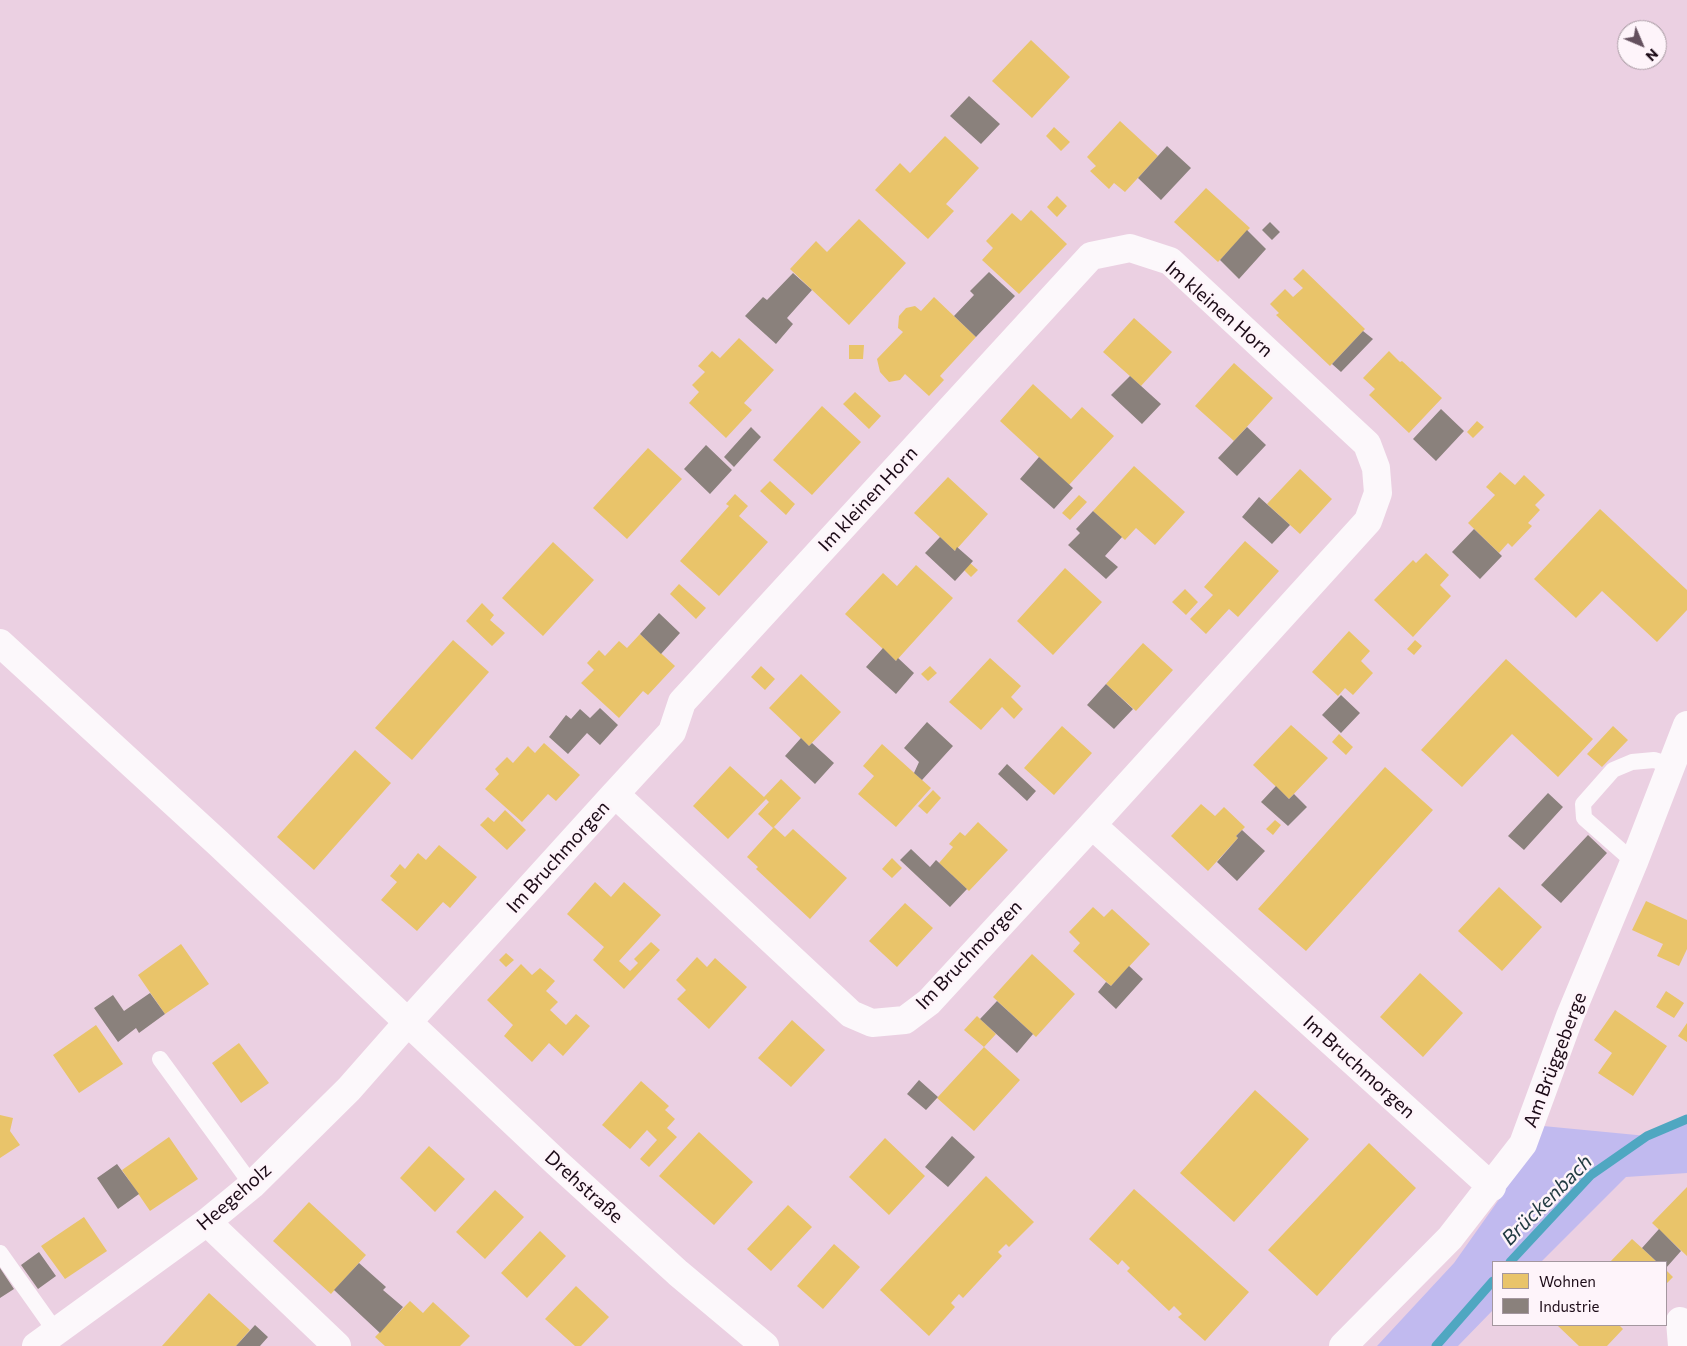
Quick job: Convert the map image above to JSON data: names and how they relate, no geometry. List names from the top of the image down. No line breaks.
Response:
{"streets":{"street":["Im kleinen Horn","Im Bruchmorgen","Am Brüggeberge","Drehstraße","Heegeholz"]},"crossings":[["Im kleinen Horn","Im Bruchmorgen"],["Im Bruchmorgen","Am Brüggeberge"],["Im Bruchmorgen","Drehstraße"],["Im Bruchmorgen","Heegeholz"],["Drehstraße","Heegeholz"]],"water":["Brückenbach"],"legend":["Wohnen","Industrie"],"north":"bottom right"}
